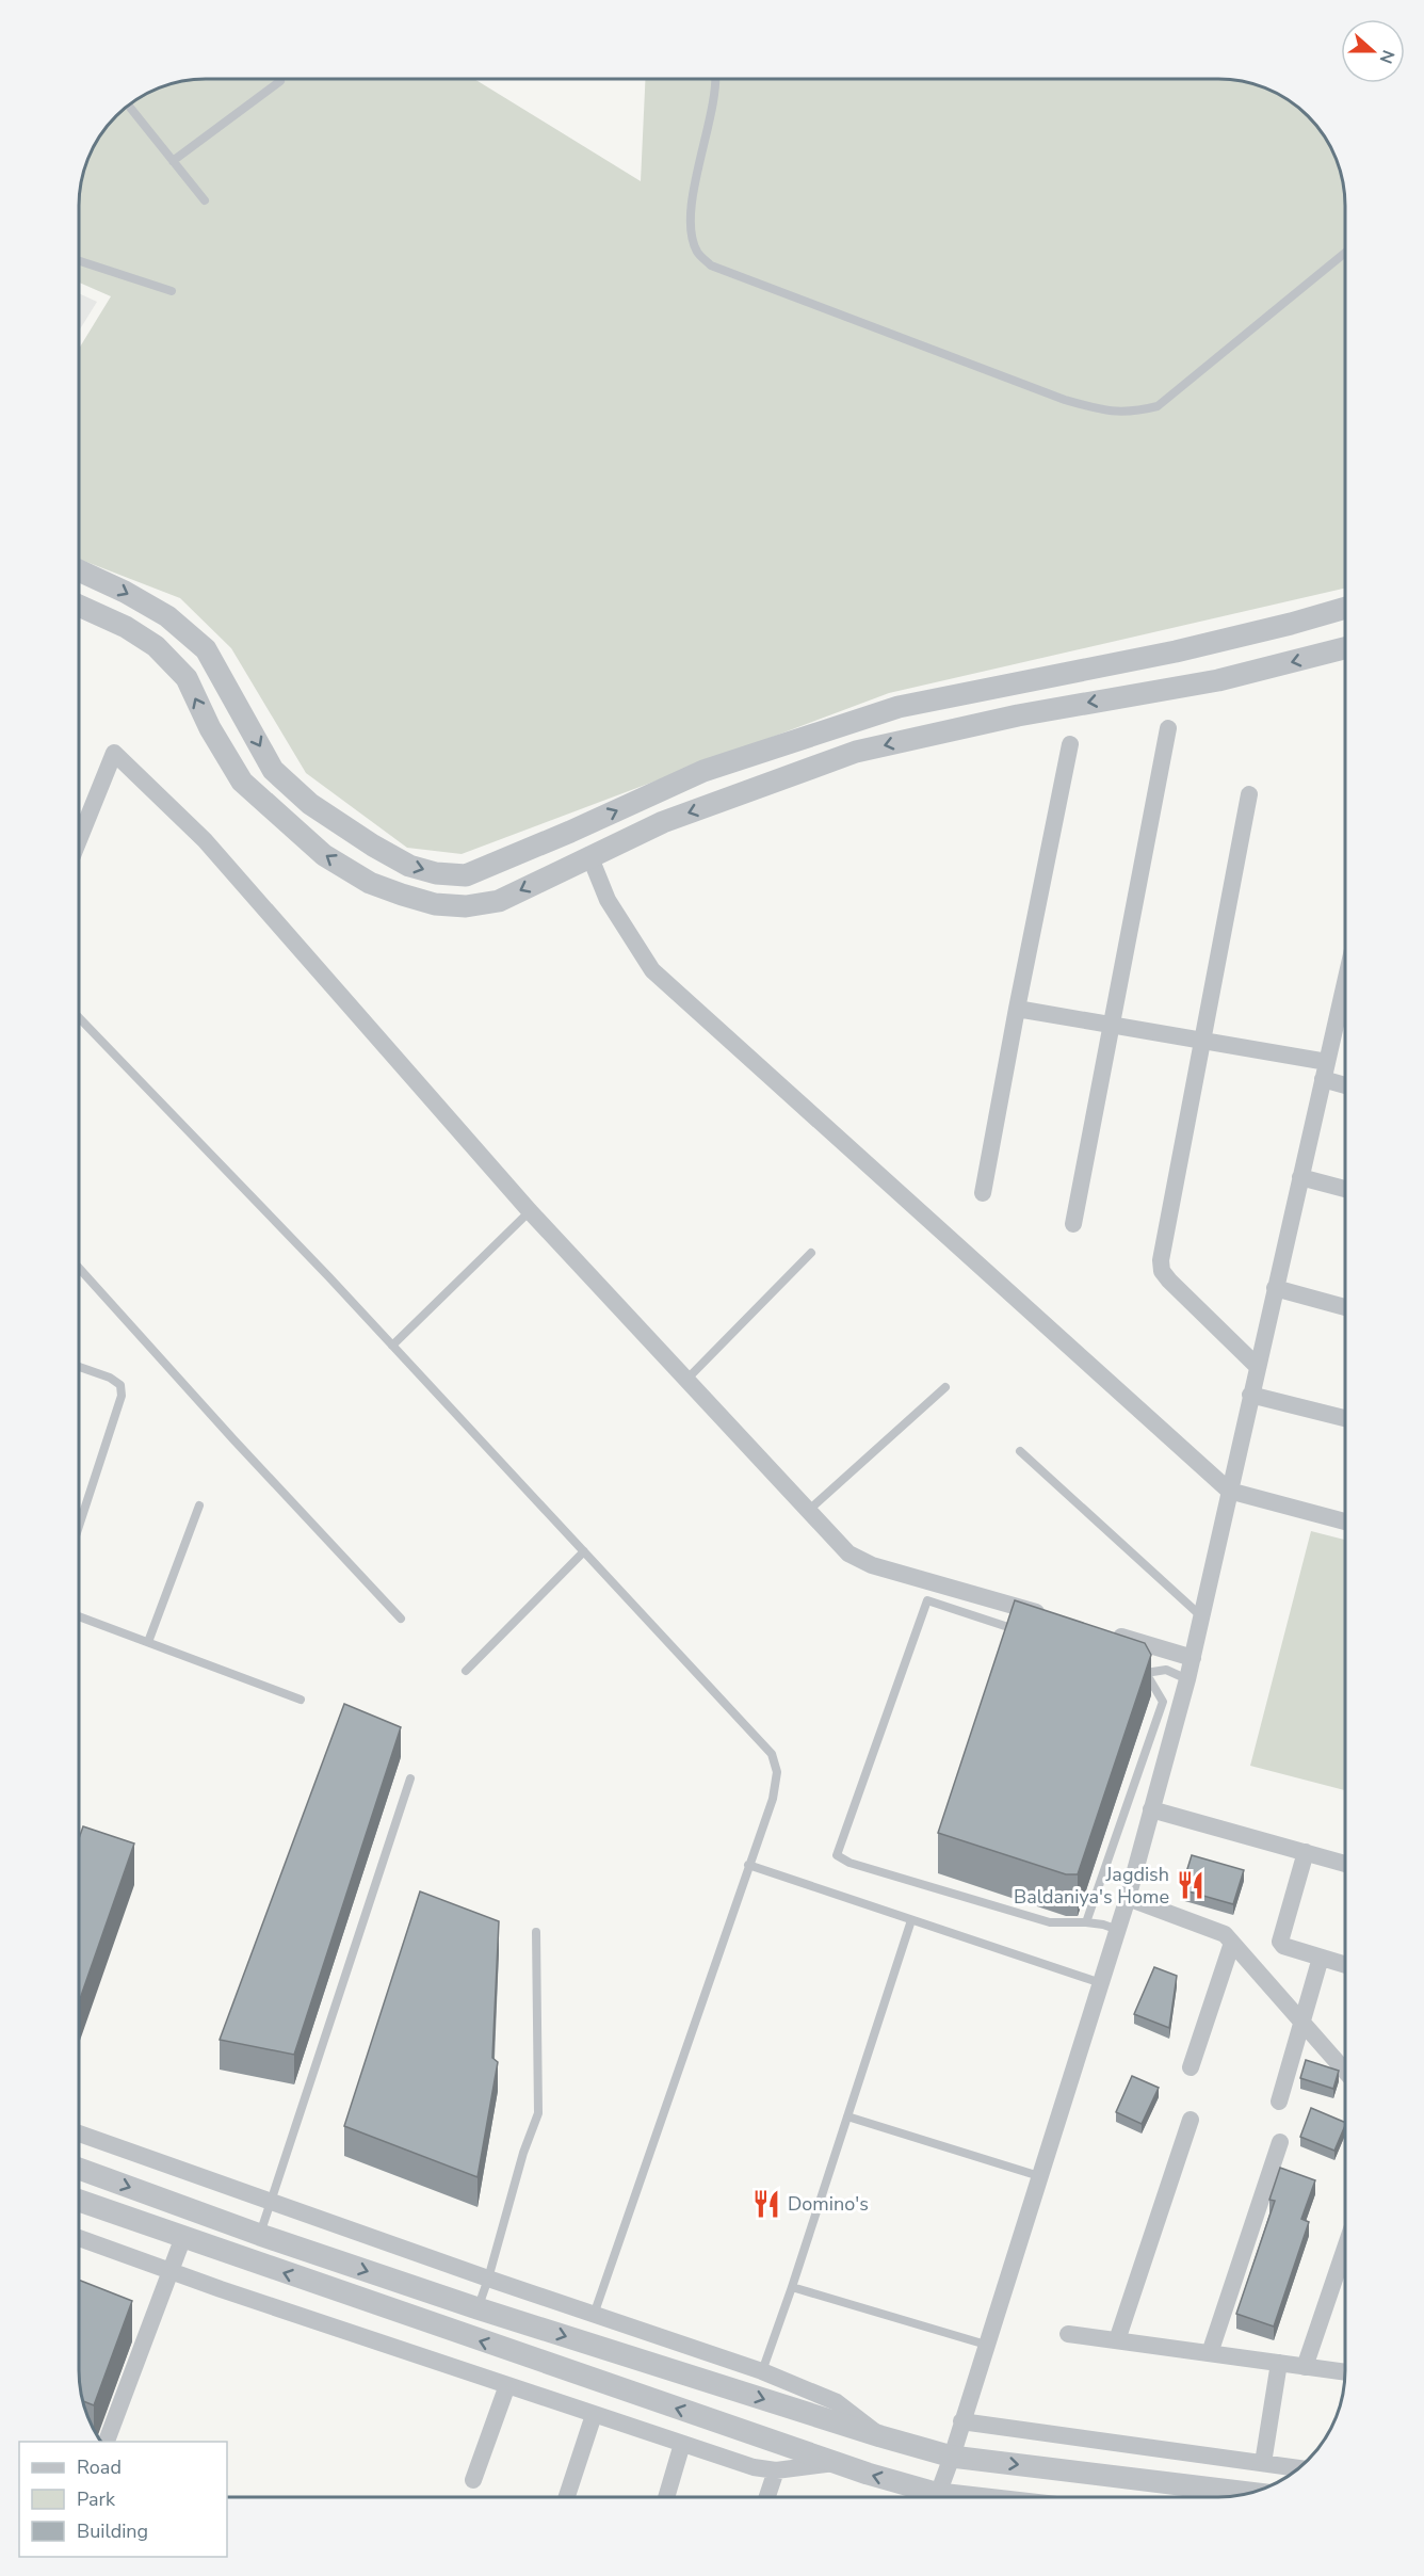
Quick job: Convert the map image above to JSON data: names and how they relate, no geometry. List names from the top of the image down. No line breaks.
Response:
{"places":{"restaurant":["Jagdish Baldaniya's Home","Domino's"]},"legend":["Road","Park","Building"],"north":"right"}
